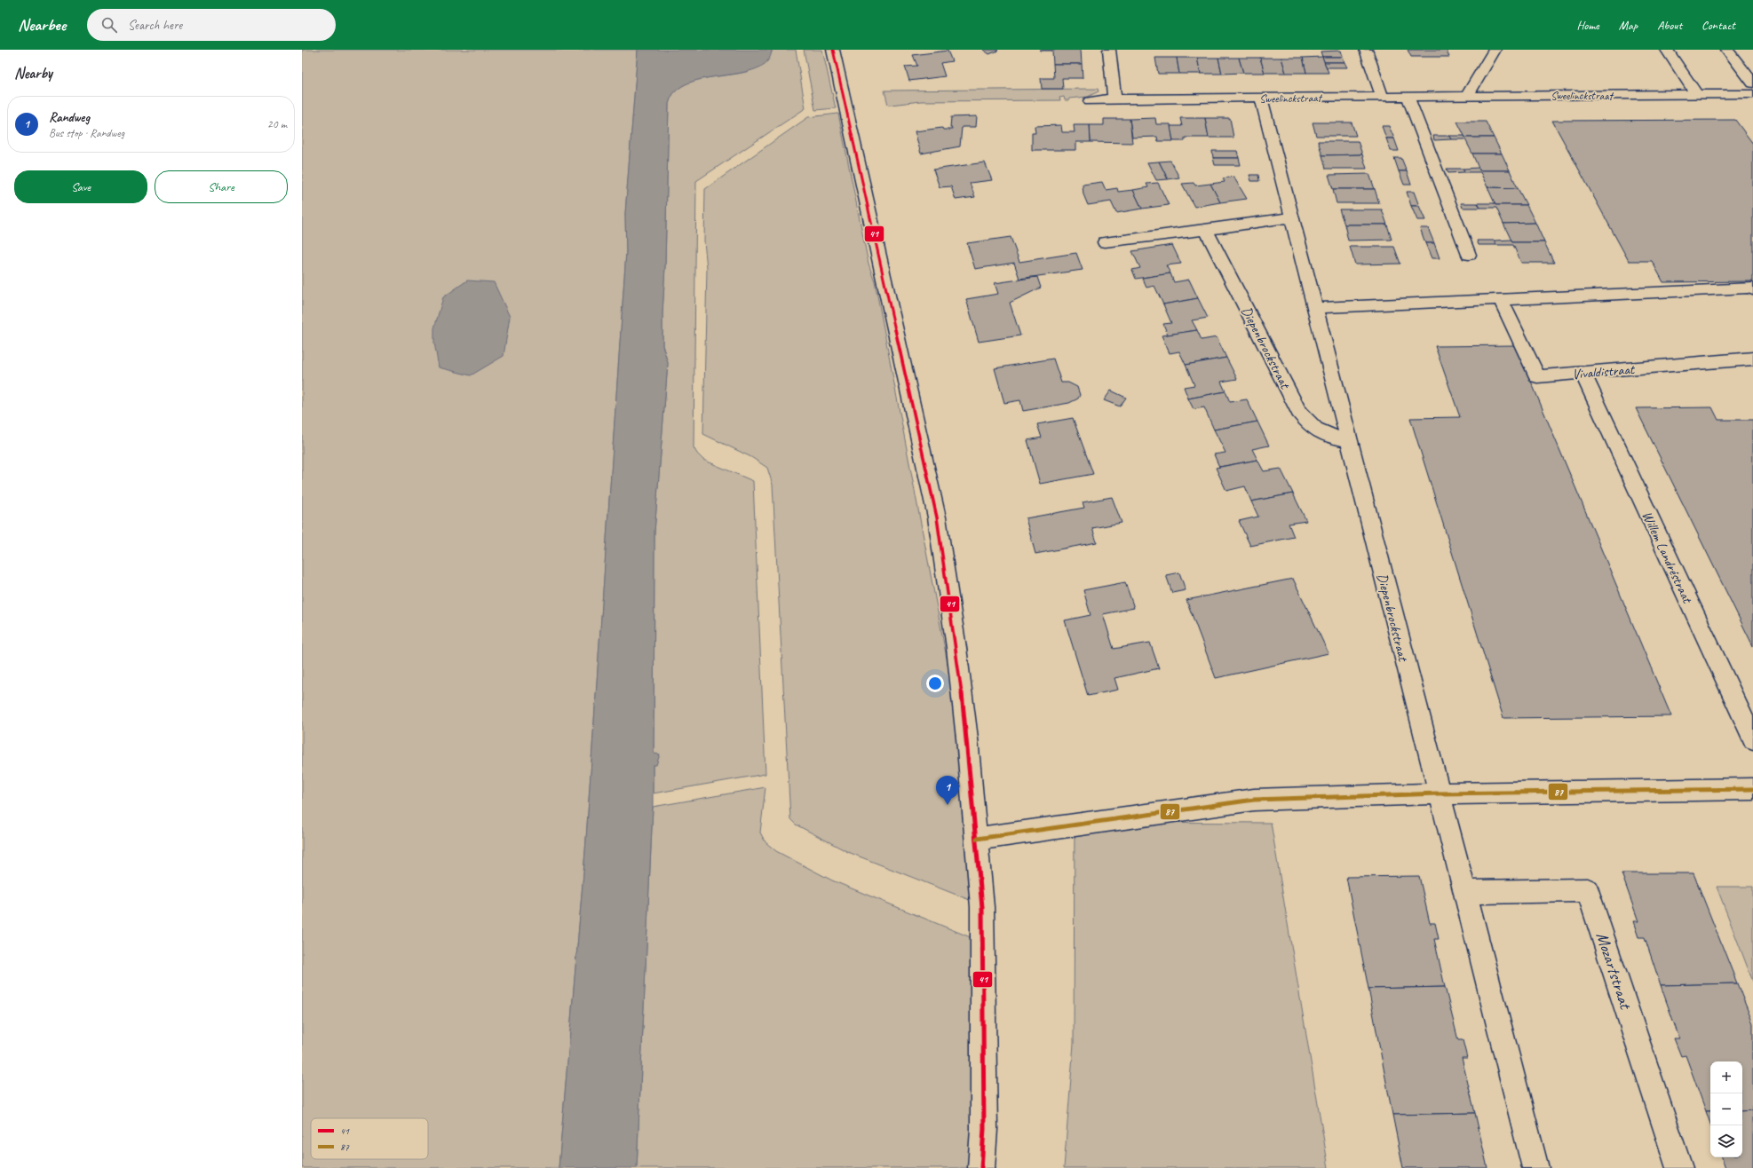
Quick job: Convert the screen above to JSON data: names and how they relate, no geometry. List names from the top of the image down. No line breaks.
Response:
{"streets":{"street":["Sweelinckstraat","Diepenbrockstraat","Vivaldistraat","Willem Landréstraat","Mozartstraat"]},"crossings":[["Sweelinckstraat","Diepenbrockstraat"],["Vivaldistraat","Willem Landréstraat"]],"lines":["transit line 41","transit line 87"],"legend":["41","87"],"page":{"header":"Nearbee","search":"Search here","nav":["Home","Map","About","Contact"],"heading":"Nearby","list":[{"mark":"1","name":"Randweg","note":"Bus stop · Randweg","value":"20 m"}],"buttons":["Save","Share"],"pins":"1","map_buttons":["+","−"]}}
